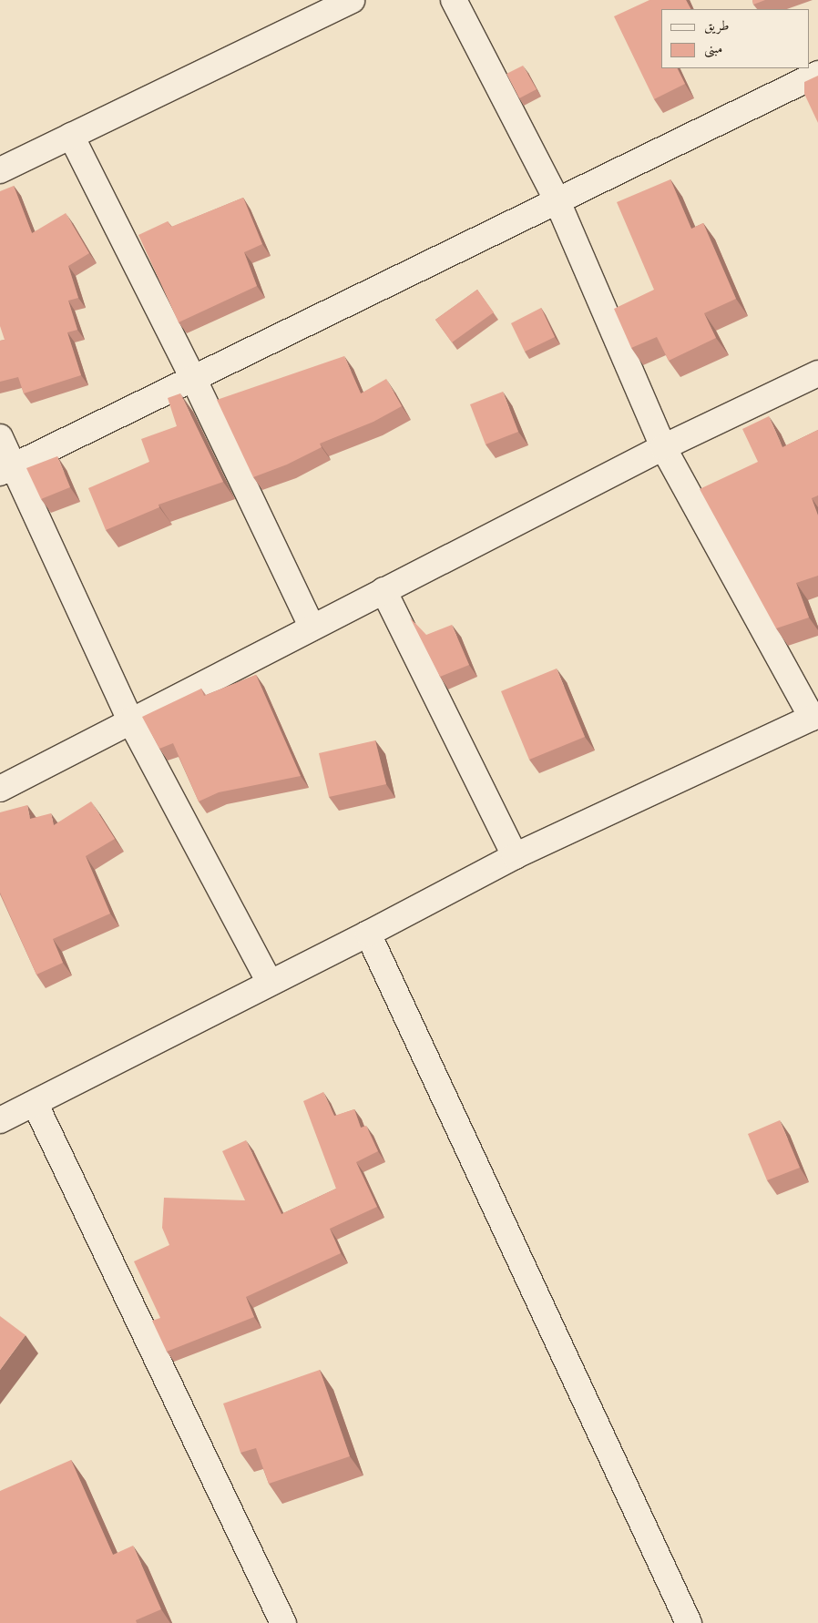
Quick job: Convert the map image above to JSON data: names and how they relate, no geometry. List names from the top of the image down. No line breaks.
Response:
{"legend":["طريق","مبنى"]}
